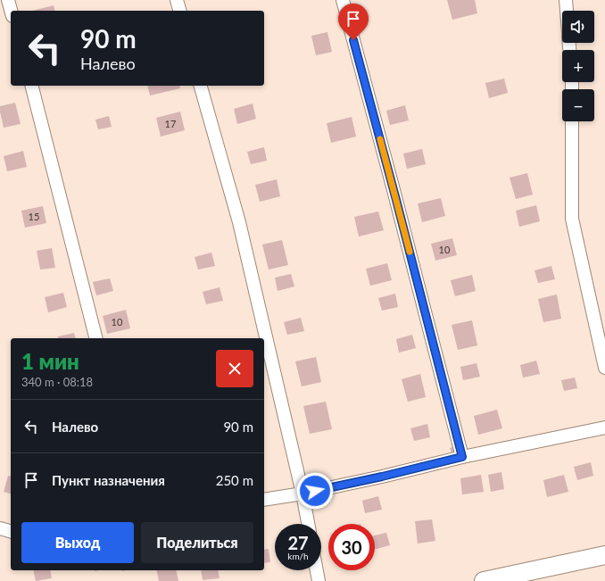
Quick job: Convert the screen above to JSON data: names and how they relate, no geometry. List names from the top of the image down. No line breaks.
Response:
{"house_numbers":["17","15","10","10"],"page":{"map_buttons":["+","−"],"turn":["90 m","Налево"],"heading":["1 мин","340 m · 08:18"],"list":[{"name":"Налево","value":"90 m"},{"name":"Пункт назначения","value":"250 m"}],"buttons":["Выход","Поделиться"],"speed":"27 km/h","limit":"30"}}
